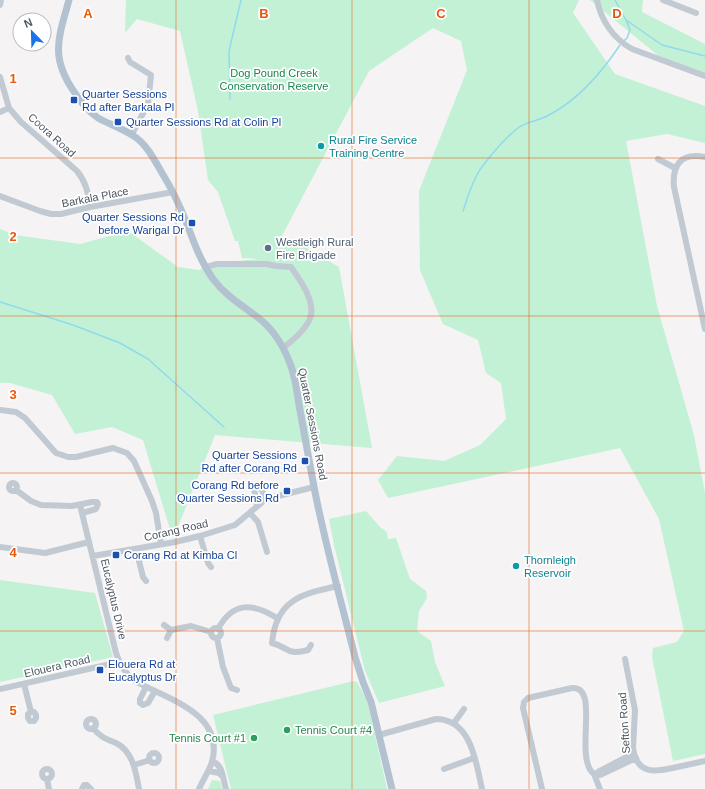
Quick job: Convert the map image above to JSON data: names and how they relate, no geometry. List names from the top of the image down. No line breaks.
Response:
{"streets":{"main road":["Quarter Sessions Road"],"street":["Coora Road","Barkala Place","Corang Road","Eucalyptus Drive","Elouera Road","Sefton Road"]},"crossings":[["Coora Road","Barkala Place"],["Barkala Place","Quarter Sessions Road"],["Quarter Sessions Road","Corang Road"],["Corang Road","Eucalyptus Drive"],["Eucalyptus Drive","Elouera Road"]],"parks":["Dog Pound Creek Conservation Reserve"],"places":{"transit":["Quarter Sessions Rd after Barkala Pl","Quarter Sessions Rd at Colin Pl","Quarter Sessions Rd before Warigal Dr","Quarter Sessions Rd after Corang Rd","Corang Rd before Quarter Sessions Rd","Corang Rd at Kimba Cl","Elouera Rd at Eucalyptus Dr"],"other":["Rural Fire Service Training Centre","Westleigh Rural Fire Brigade","Thornleigh Reservoir","Tennis Court #4","Tennis Court #1"]},"north":"top left","grid":{"columns":["A","B","C","D"],"rows":["1","2","3","4","5"]}}
